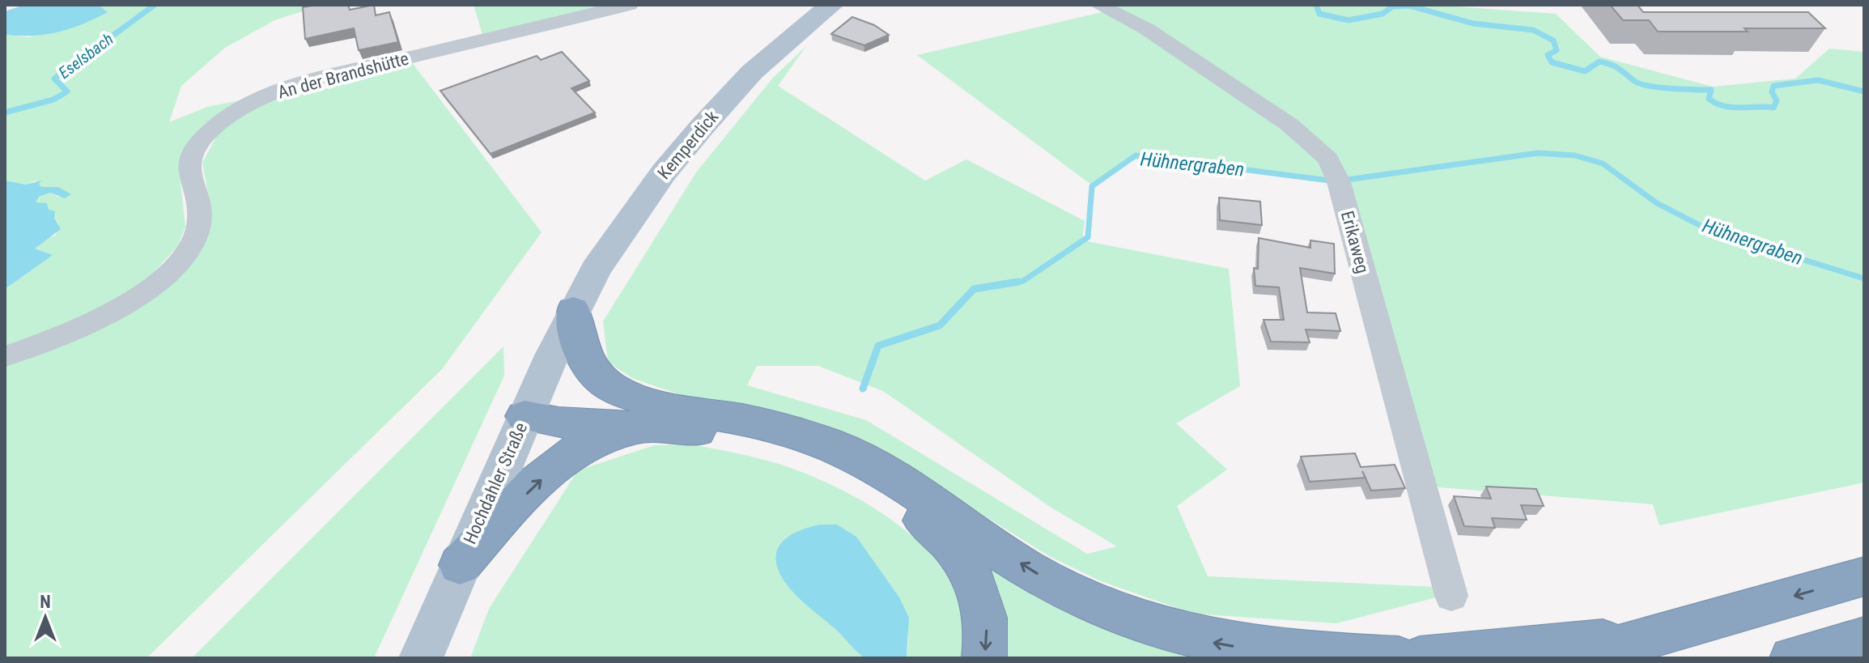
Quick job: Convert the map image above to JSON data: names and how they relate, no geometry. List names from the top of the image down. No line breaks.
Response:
{"streets":{"main road":["Kemperdick","Hochdahler Straße"],"street":["An der Brandshütte","Erikaweg"]},"crossings":[["Kemperdick","Hochdahler Straße"]],"water":["Eselsbach","Hühnergraben"],"north":"top"}
